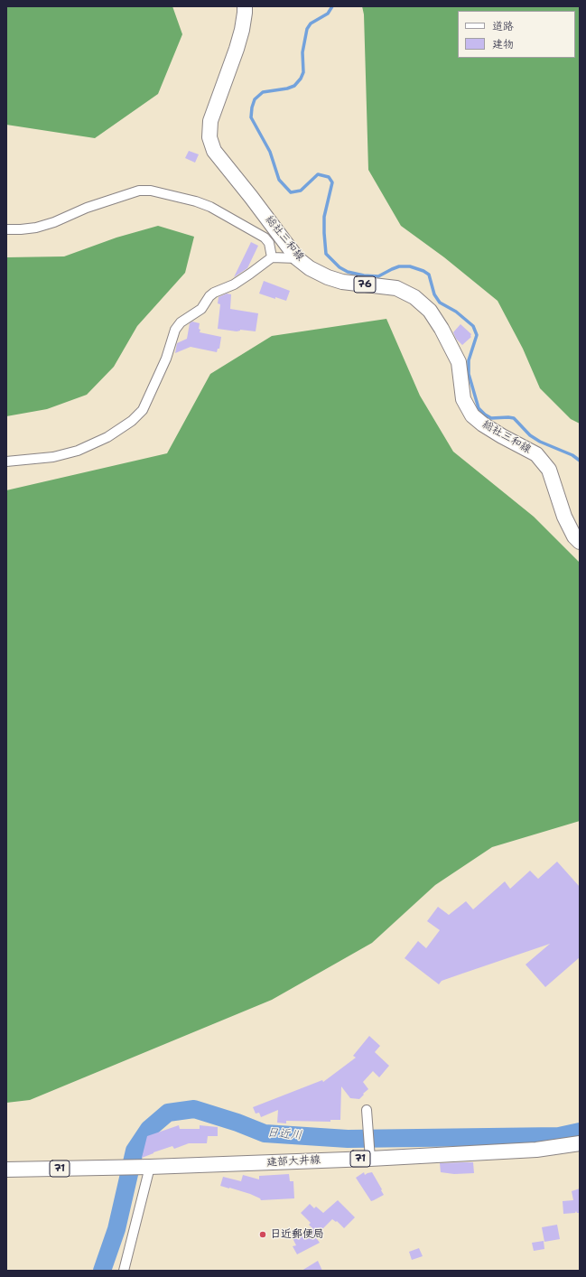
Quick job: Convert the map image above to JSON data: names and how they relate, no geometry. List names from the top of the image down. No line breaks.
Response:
{"streets":{"main road":["総社三和線","76","71","建部大井線"]},"water":["日近川"],"places":["日近郵便局"],"legend":["道路","建物"]}
